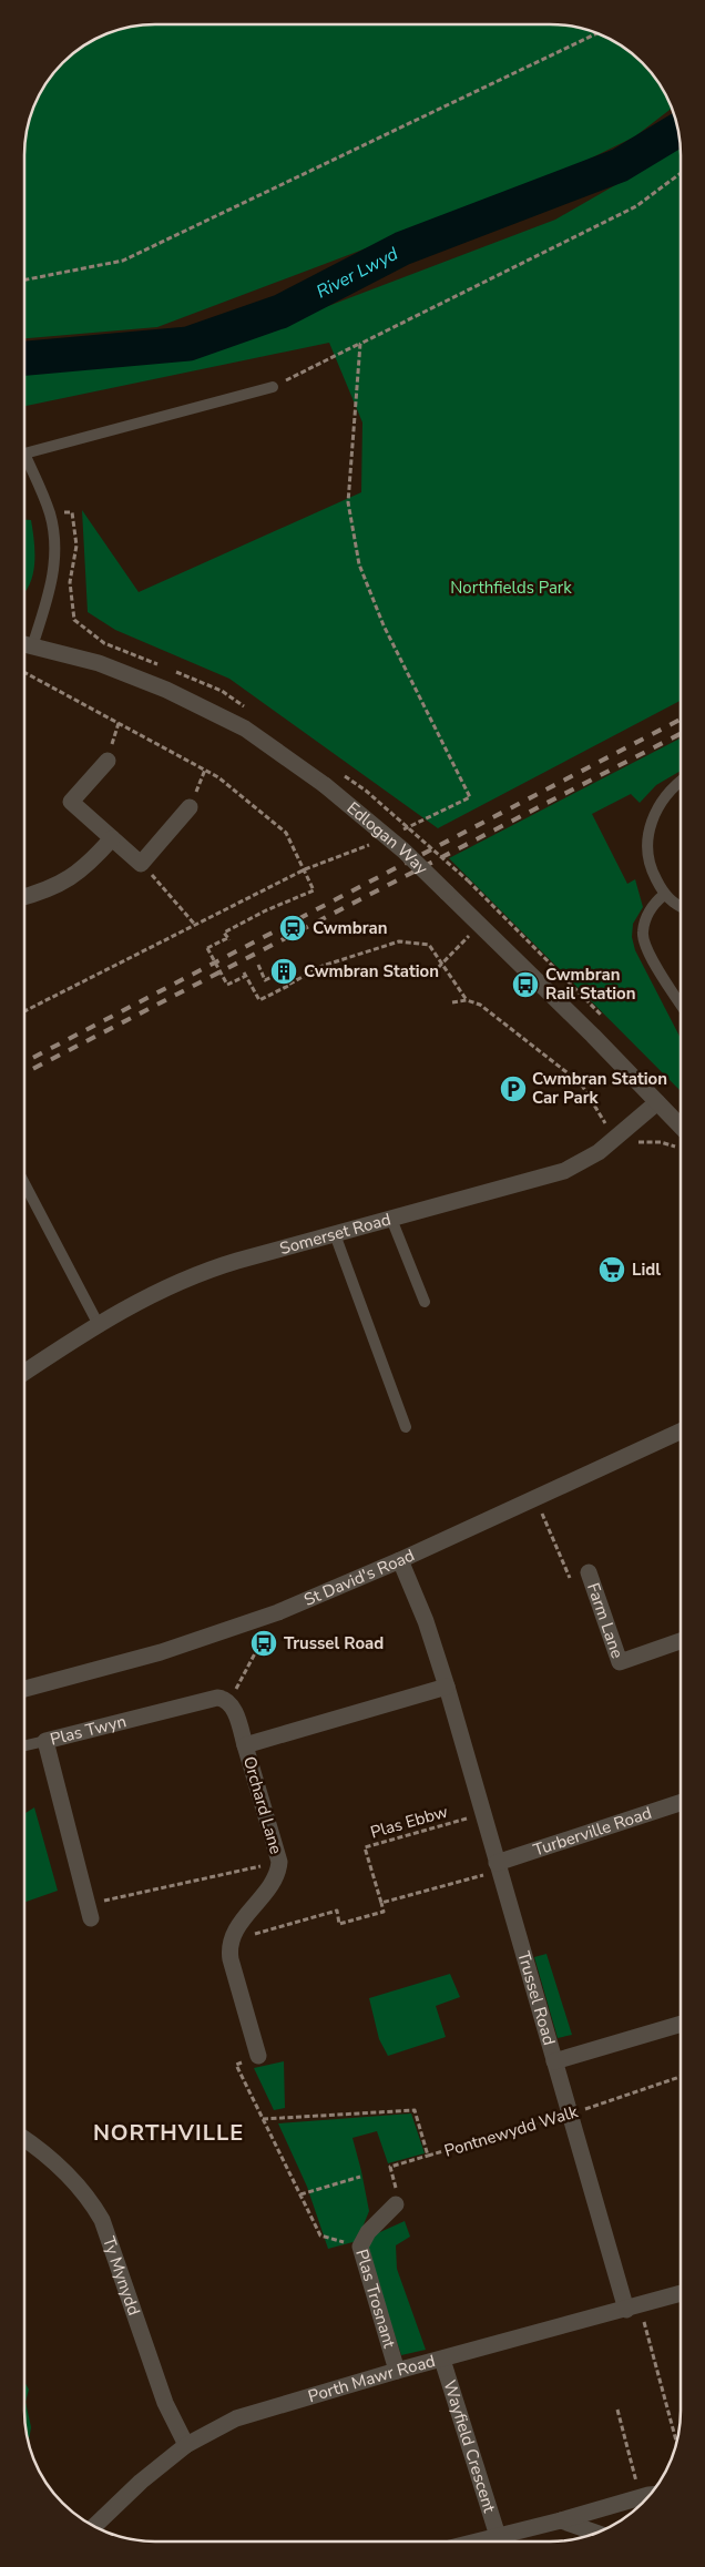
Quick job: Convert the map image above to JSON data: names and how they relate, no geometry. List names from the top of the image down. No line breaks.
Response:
{"streets":{"street":["Edlogan Way","Somerset Road","St David's Road","Farm Lane","Plas Twyn","Orchard Lane","Turberville Road","Trussel Road","Ty Mynydd","Plas Trosnant","Porth Mawr Road","Wayfield Crescent"],"path":["Plas Ebbw","Pontnewydd Walk"]},"crossings":[["Edlogan Way","Somerset Road"],["St David's Road","Trussel Road"],["Orchard Lane","Trussel Road"],["Plas Ebbw","Trussel Road"],["Turberville Road","Trussel Road"],["Trussel Road","Pontnewydd Walk"],["Trussel Road","Porth Mawr Road"],["Ty Mynydd","Porth Mawr Road"],["Plas Trosnant","Porth Mawr Road"],["Porth Mawr Road","Wayfield Crescent"]],"districts":["NORTHVILLE"],"water":["River Lwyd"],"parks":["Northfields Park"],"places":{"station":["Cwmbran"],"building":["Cwmbran Station"],"bus stop":["Cwmbran Rail Station","Trussel Road"],"parking":["Cwmbran Station Car Park"],"supermarket":["Lidl"]}}
